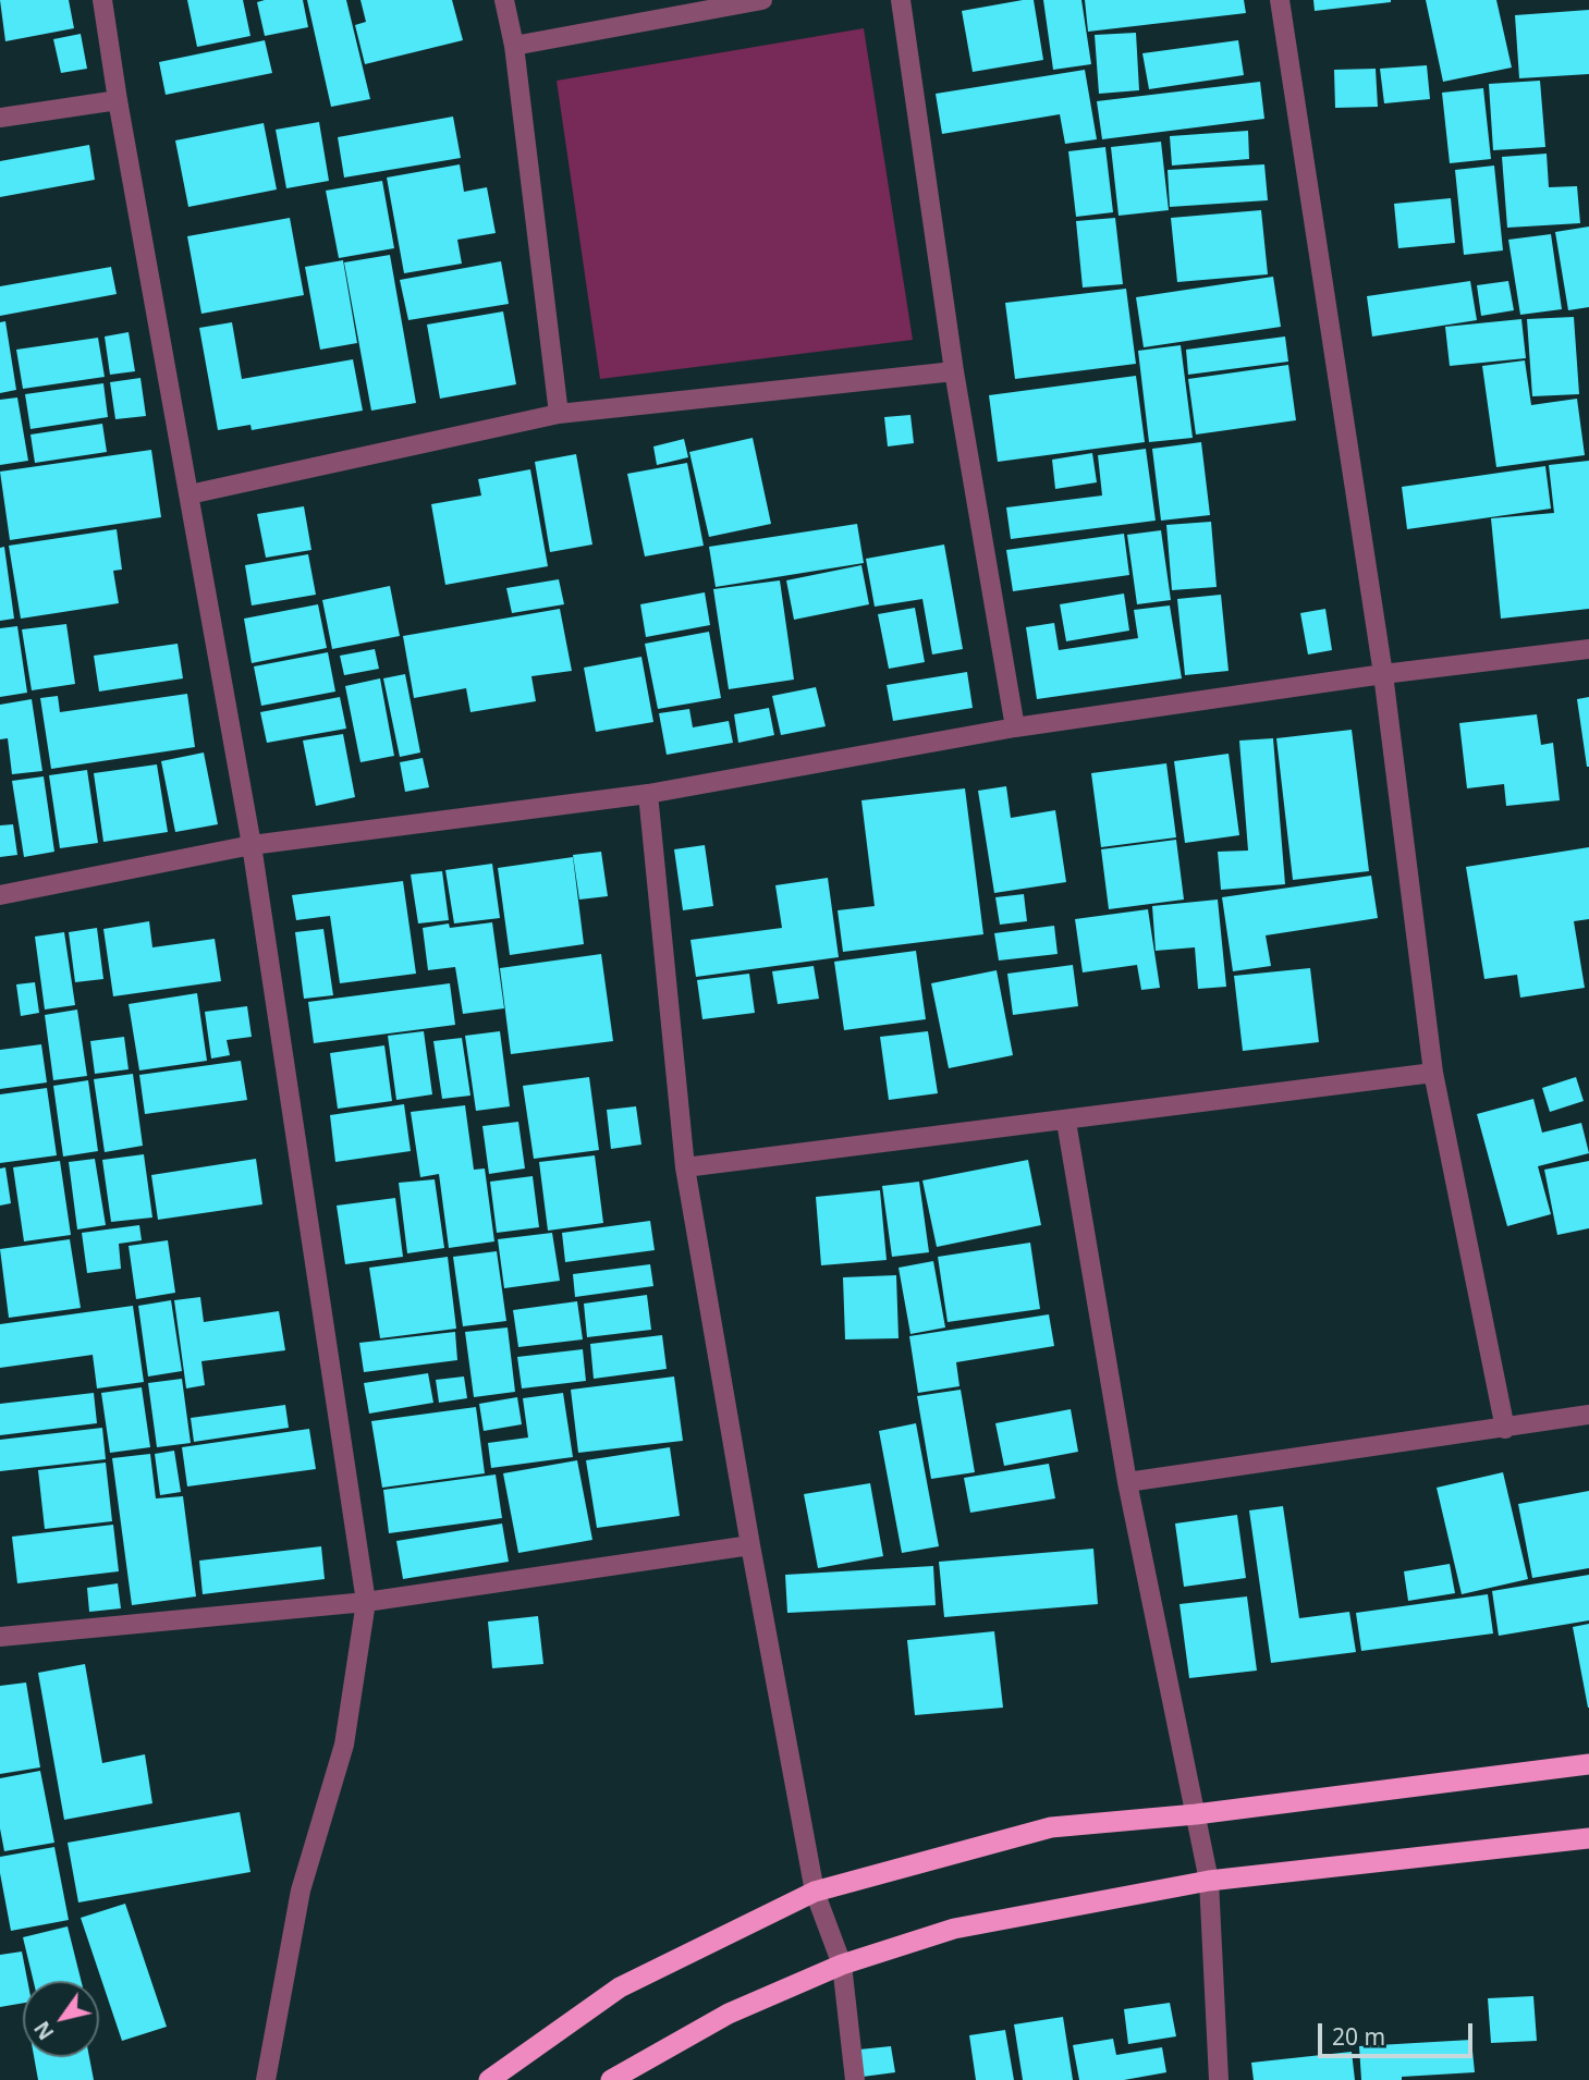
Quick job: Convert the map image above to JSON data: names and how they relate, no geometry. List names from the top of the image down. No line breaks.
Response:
{"scale_bar":"20 m","north":"bottom left"}
